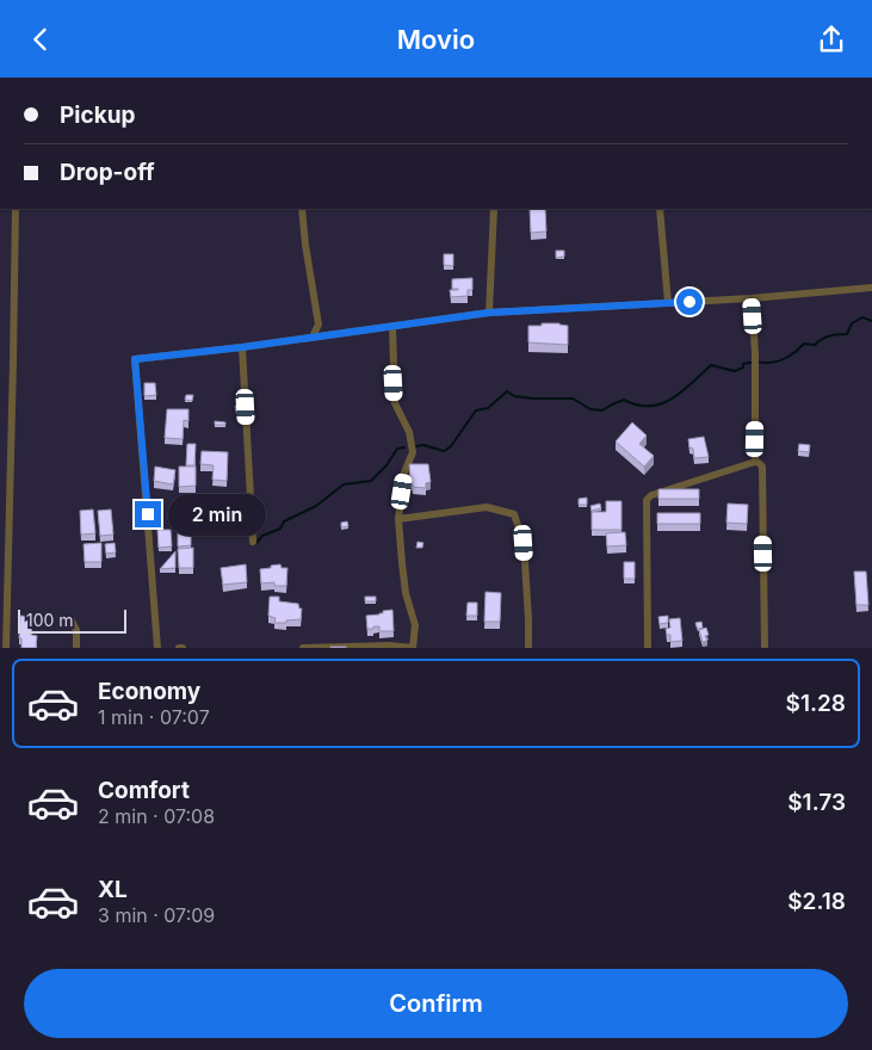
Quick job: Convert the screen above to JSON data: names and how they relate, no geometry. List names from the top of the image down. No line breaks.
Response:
{"scale_bar":"100 m","page":{"header":"Movio","banner":["Pickup","Drop-off"],"bubble":"2 min","scale":"100 m","list":[{"name":"Economy","note":"1 min · 07:07","value":"$1.28"},{"name":"Comfort","note":"2 min · 07:08","value":"$1.73"},{"name":"XL","note":"3 min · 07:09","value":"$2.18"}],"buttons":"Confirm"}}
